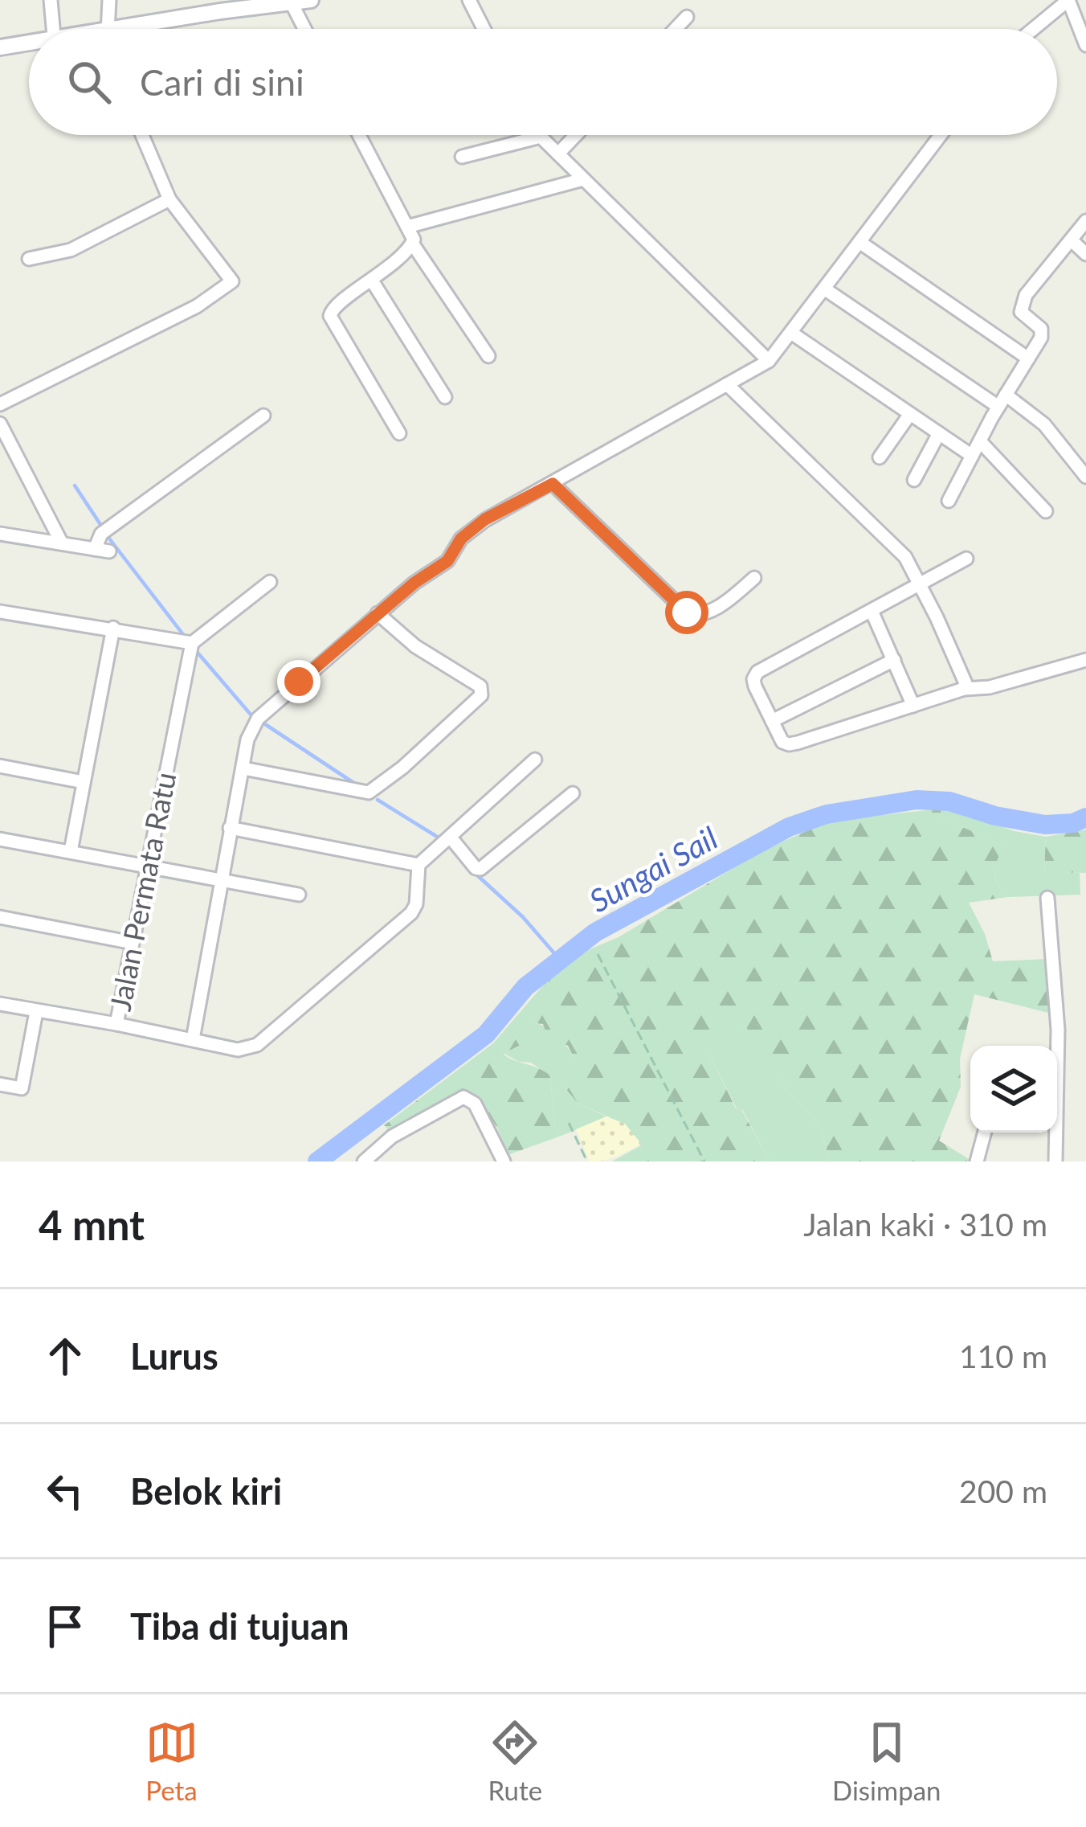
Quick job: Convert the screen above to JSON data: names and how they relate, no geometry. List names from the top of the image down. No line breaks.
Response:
{"streets":{"street":["Jalan Permata Ratu"]},"water":["Sungai Sail"],"page":{"search":"Cari di sini","heading":["4 mnt","Jalan kaki · 310 m"],"list":[["Lurus","110 m"],["Belok kiri","200 m"],"Tiba di tujuan"],"nav":["Peta","Rute","Disimpan"]}}
